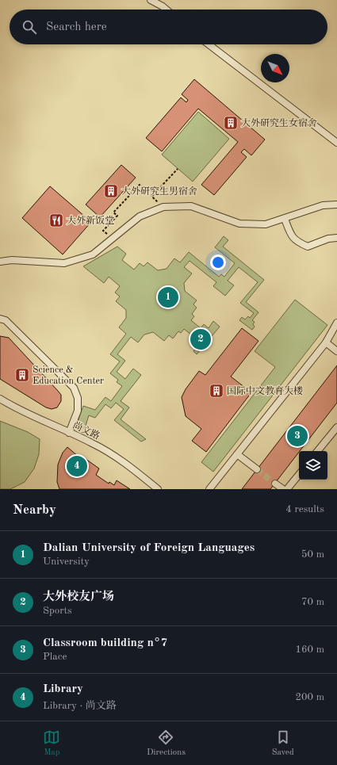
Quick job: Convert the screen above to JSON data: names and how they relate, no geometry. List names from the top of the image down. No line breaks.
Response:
{"streets":{"street":["尚文路"]},"places":{"building":["大外研究生女宿舍","大外研究生男宿舍","Science & Education Center","国际中文教育大楼"],"restaurant":["大外新饭堂"]},"north":"bottom right","page":{"search":"Search here","pins":["1","2","3","4"],"heading":["Nearby","4 results"],"list":[{"mark":"1","name":"Dalian University of Foreign Languages","note":"University","value":"50 m"},{"mark":"2","name":"大外校友广场","note":"Sports","value":"70 m"},{"mark":"3","name":"Classroom building n°7","note":"Place","value":"160 m"},{"mark":"4","name":"Library","note":"Library · 尚文路","value":"200 m"}],"nav":["Map","Directions","Saved"]}}
